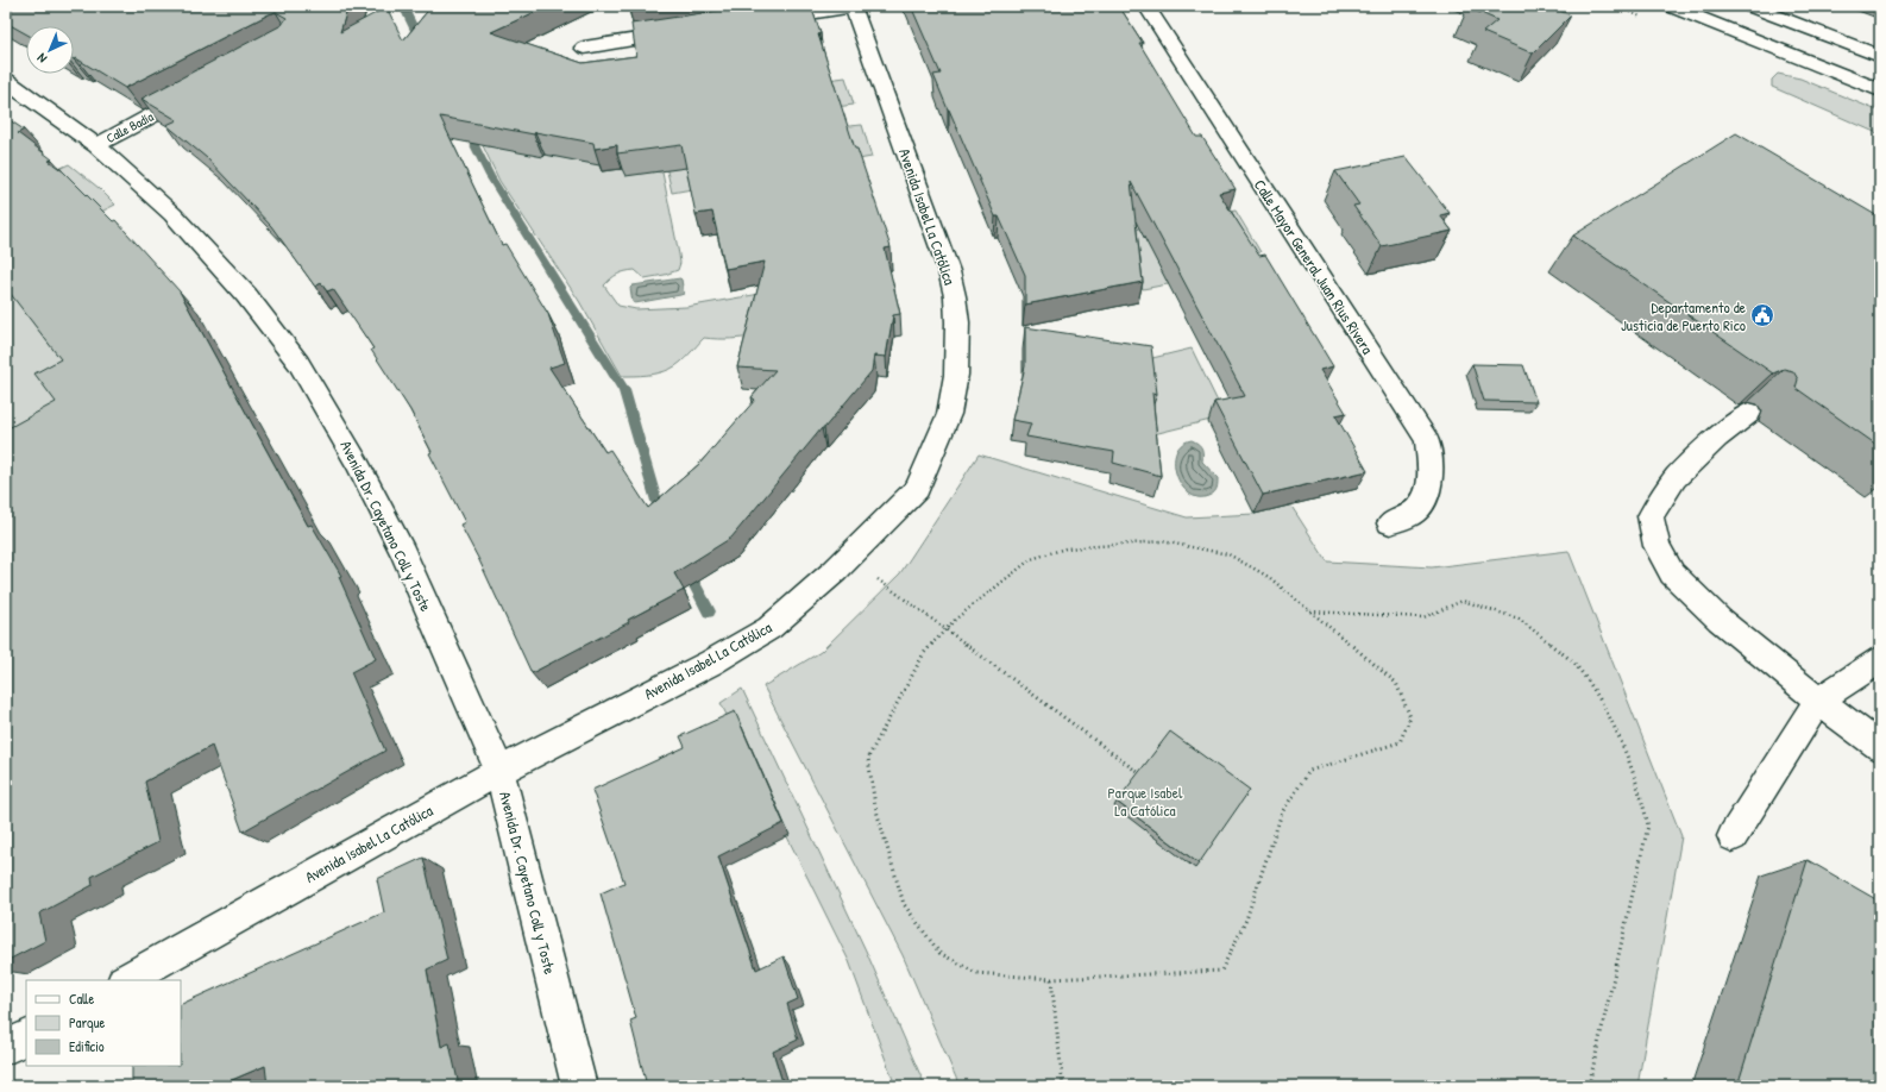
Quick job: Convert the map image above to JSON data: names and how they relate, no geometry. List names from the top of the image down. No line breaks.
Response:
{"streets":{"main road":["Calle Badía","Avenida Isabel La Católica","Calle Mayor General Juan Rius Rivera","Avenida Dr. Cayetano Coll y Toste"]},"crossings":[["Calle Badía","Avenida Dr. Cayetano Coll y Toste"],["Avenida Isabel La Católica","Avenida Dr. Cayetano Coll y Toste"]],"parks":["Parque Isabel La Católica"],"places":{"public building":["Departamento de Justicia de Puerto Rico"]},"legend":["Calle","Parque","Edificio"],"north":"bottom left"}
